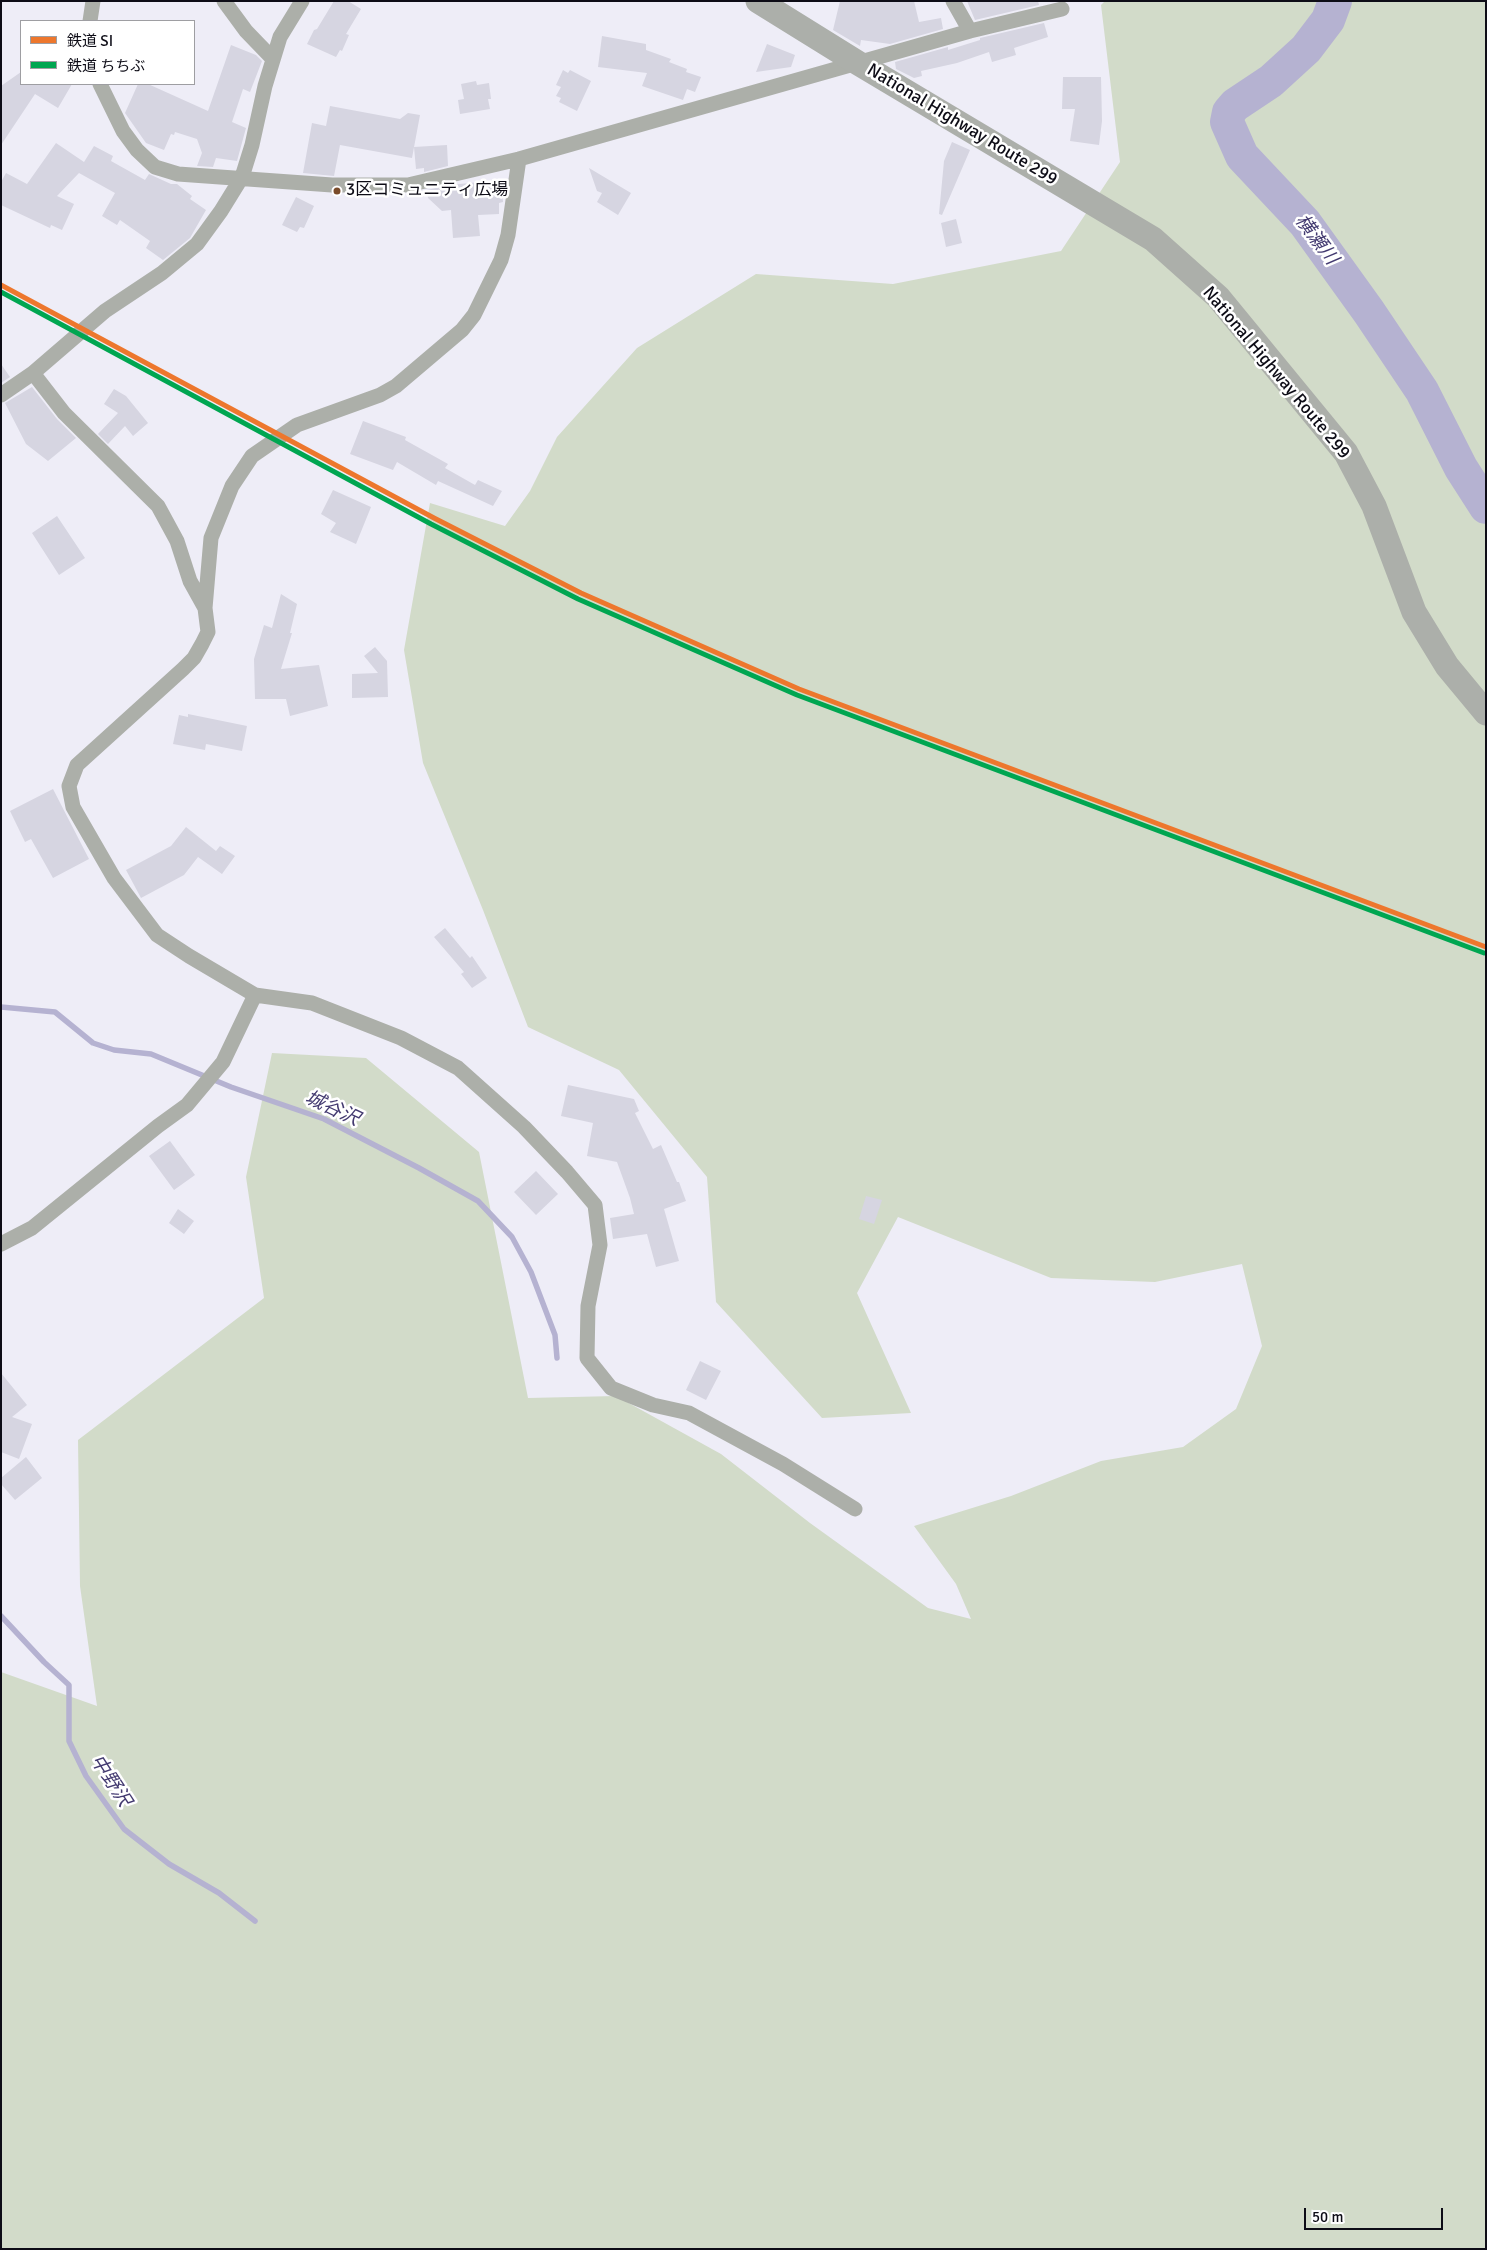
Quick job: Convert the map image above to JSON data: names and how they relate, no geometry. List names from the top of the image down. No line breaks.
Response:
{"streets":{"highway":["National Highway Route 299"]},"water":["横瀬川","城谷沢","中野沢"],"places":["3区コミュニティ広場"],"lines":["rail line SI","rail line ちちぶ"],"legend":["鉄道 SI","鉄道 ちちぶ"],"scale_bar":"50 m"}
